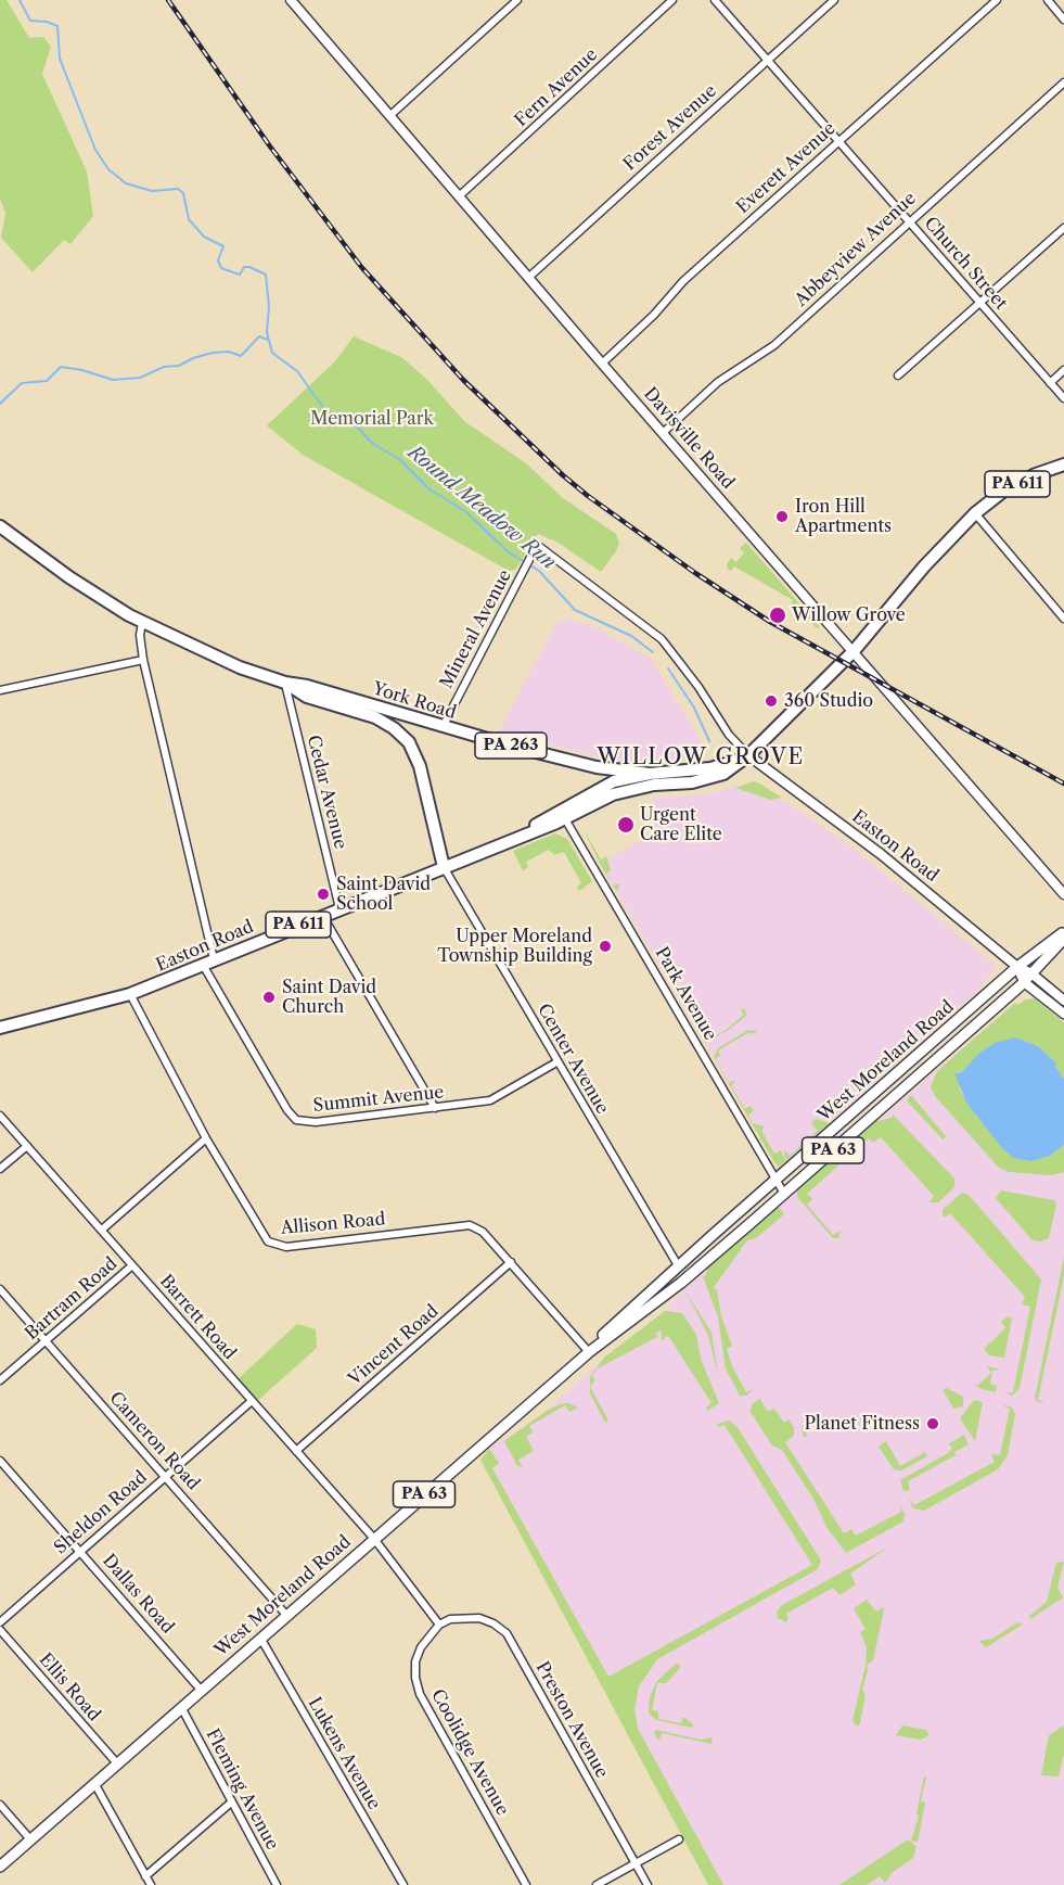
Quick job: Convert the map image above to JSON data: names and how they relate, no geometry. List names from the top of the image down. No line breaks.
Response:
{"streets":{"highway":["PA 611","York Road","PA 263","Easton Road"],"main road":["West Moreland Road","PA 63"],"street":["Fern Avenue","Forest Avenue","Everett Avenue","Abbeyview Avenue","Church Street","Davisville Road","Mineral Avenue","Cedar Avenue","Park Avenue","Center Avenue","Summit Avenue","Allison Road","Bartram Road","Barrett Road","Vincent Road","Cameron Road","Sheldon Road","Dallas Road","Ellis Road","Preston Avenue","Coolidge Avenue","Lukens Avenue","Fleming Avenue"]},"crossings":[["Fern Avenue","Davisville Road"],["Forest Avenue","Church Street"],["Forest Avenue","Davisville Road"],["Everett Avenue","Church Street"],["Everett Avenue","Davisville Road"],["Abbeyview Avenue","Church Street"],["Abbeyview Avenue","Davisville Road"],["Davisville Road","PA 611"],["PA 611","Mineral Avenue"],["PA 611","Easton Road"],["Mineral Avenue","York Road"],["Mineral Avenue","Easton Road"],["York Road","Cedar Avenue"],["York Road","Easton Road"],["York Road","Center Avenue"],["York Road","Summit Avenue"],["Cedar Avenue","Easton Road"],["Easton Road","Park Avenue"],["Easton Road","Center Avenue"],["Easton Road","West Moreland Road"],["Easton Road","Summit Avenue"],["Easton Road","Allison Road"],["Park Avenue","West Moreland Road"],["Center Avenue","West Moreland Road"],["Center Avenue","Summit Avenue"],["West Moreland Road","Allison Road"],["West Moreland Road","Barrett Road"],["West Moreland Road","Cameron Road"],["West Moreland Road","Dallas Road"],["West Moreland Road","Ellis Road"],["West Moreland Road","Lukens Avenue"],["West Moreland Road","Fleming Avenue"],["Allison Road","Bartram Road"],["Allison Road","Vincent Road"],["Bartram Road","Barrett Road"],["Bartram Road","Cameron Road"],["Barrett Road","Vincent Road"],["Barrett Road","Sheldon Road"],["Cameron Road","Sheldon Road"],["Sheldon Road","Dallas Road"],["Preston Avenue","Coolidge Avenue"]],"districts":["WILLOW GROVE"],"water":["Round Meadow Run"],"parks":["Memorial Park"],"places":["Iron Hill Apartments","Willow Grove","360 Studio","Urgent Care Elite","Saint David School","Upper Moreland Township Building","Saint David Church","Planet Fitness"]}
